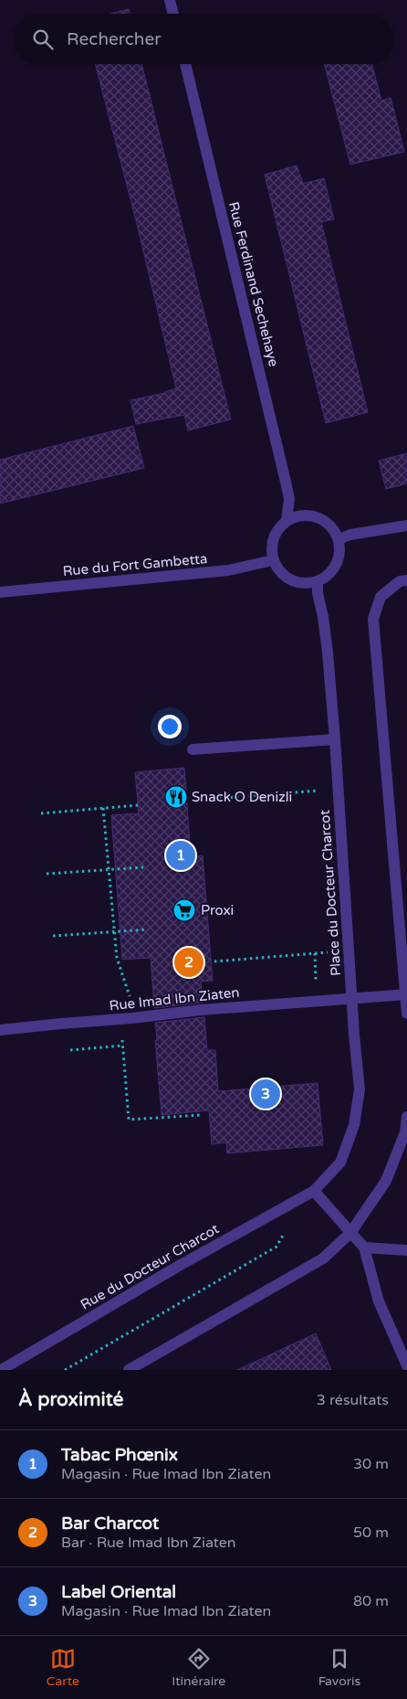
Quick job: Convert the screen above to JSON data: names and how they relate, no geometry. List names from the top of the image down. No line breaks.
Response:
{"streets":{"street":["Rue Ferdinand Sechehaye","Rue du Fort Gambetta","Place du Docteur Charcot","Rue Imad Ibn Ziaten","Rue du Docteur Charcot"]},"crossings":[["Rue Ferdinand Sechehaye","Rue du Fort Gambetta"],["Rue Ferdinand Sechehaye","Place du Docteur Charcot"],["Rue du Fort Gambetta","Place du Docteur Charcot"],["Place du Docteur Charcot","Rue Imad Ibn Ziaten"],["Place du Docteur Charcot","Rue du Docteur Charcot"]],"places":{"restaurant":["Snack O Denizli"],"supermarket":["Proxi"]},"page":{"search":"Rechercher","pins":["1","2","3"],"heading":["À proximité","3 résultats"],"list":[{"mark":"1","name":"Tabac Phœnix","note":"Magasin · Rue Imad Ibn Ziaten","value":"30 m"},{"mark":"2","name":"Bar Charcot","note":"Bar · Rue Imad Ibn Ziaten","value":"50 m"},{"mark":"3","name":"Label Oriental","note":"Magasin · Rue Imad Ibn Ziaten","value":"80 m"}],"nav":["Carte","Itinéraire","Favoris"]}}
